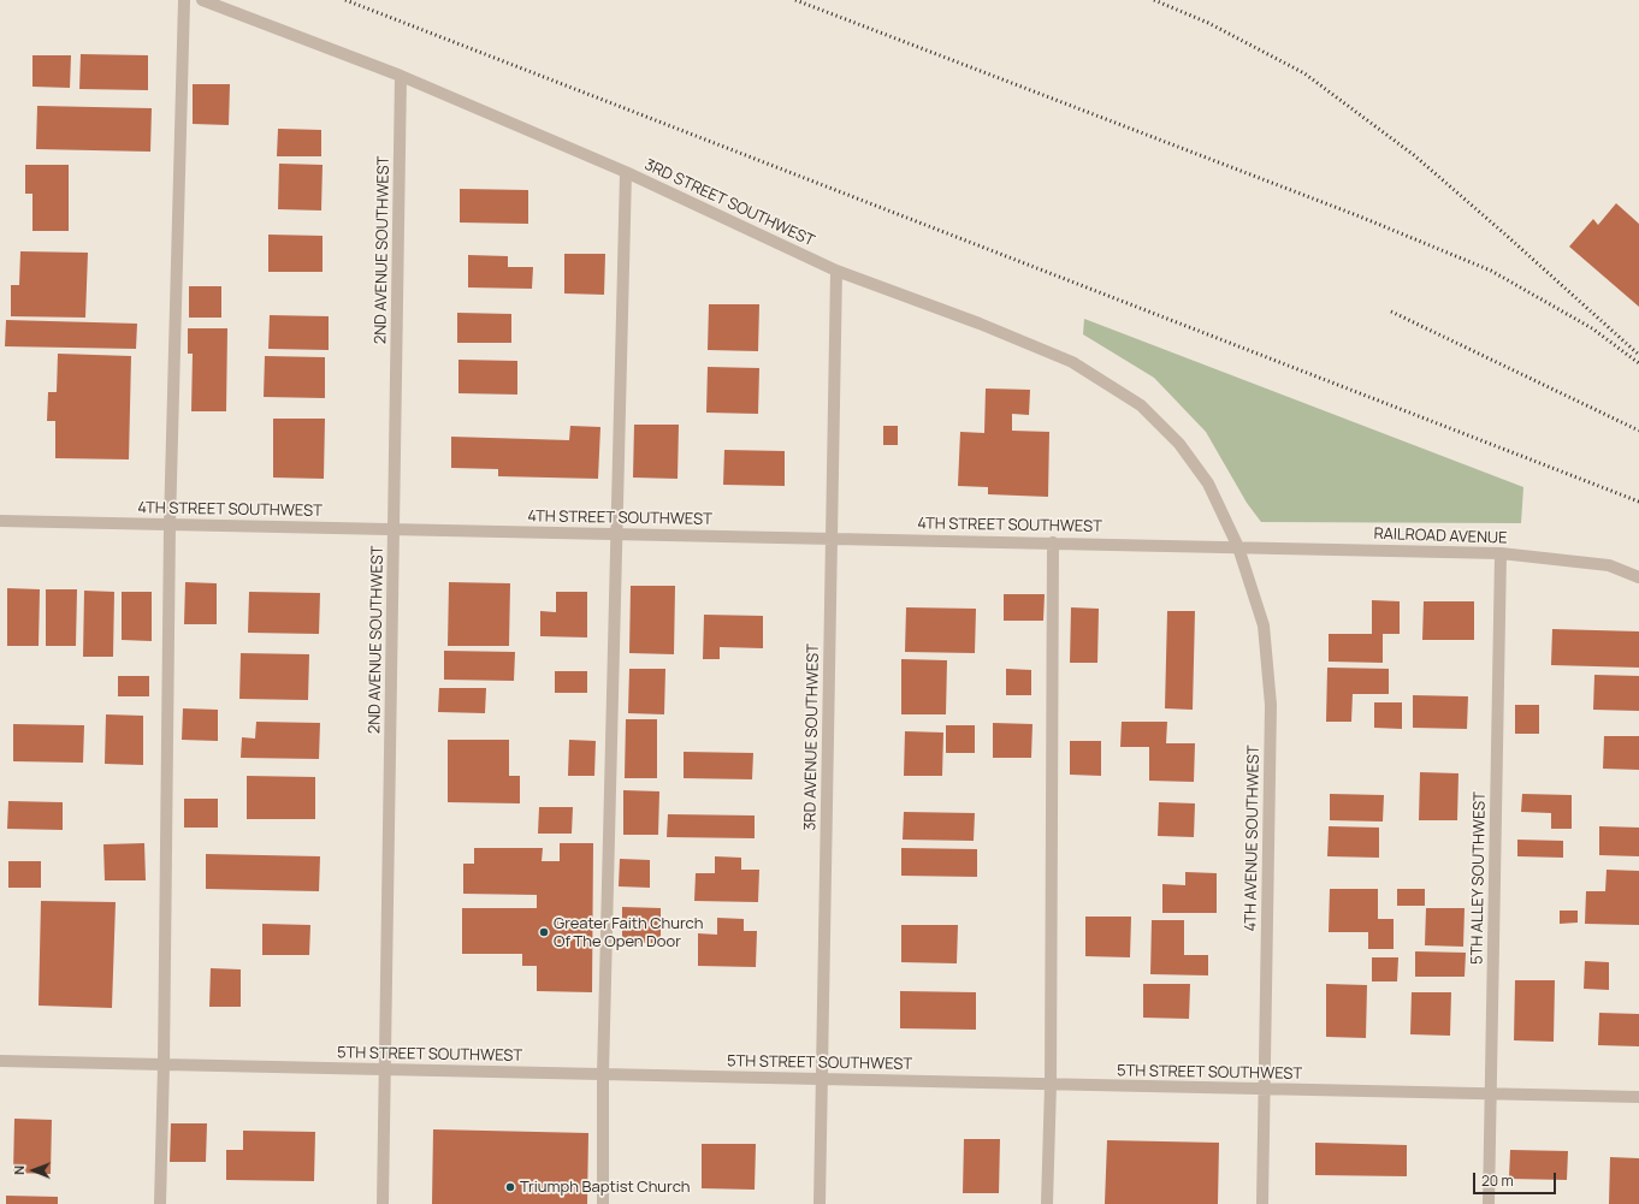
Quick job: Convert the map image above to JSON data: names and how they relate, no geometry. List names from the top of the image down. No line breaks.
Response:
{"streets":{"street":["3RD STREET SOUTHWEST","2ND AVENUE SOUTHWEST","4TH STREET SOUTHWEST","RAILROAD AVENUE","3RD AVENUE SOUTHWEST","4TH AVENUE SOUTHWEST","5TH ALLEY SOUTHWEST","5TH STREET SOUTHWEST"]},"crossings":[["3RD STREET SOUTHWEST","2ND AVENUE SOUTHWEST"],["3RD STREET SOUTHWEST","3RD AVENUE SOUTHWEST"],["3RD STREET SOUTHWEST","4TH AVENUE SOUTHWEST"],["2ND AVENUE SOUTHWEST","4TH STREET SOUTHWEST"],["2ND AVENUE SOUTHWEST","5TH STREET SOUTHWEST"],["4TH STREET SOUTHWEST","RAILROAD AVENUE"],["4TH STREET SOUTHWEST","3RD AVENUE SOUTHWEST"],["4TH STREET SOUTHWEST","4TH AVENUE SOUTHWEST"],["RAILROAD AVENUE","4TH AVENUE SOUTHWEST"],["RAILROAD AVENUE","5TH ALLEY SOUTHWEST"],["3RD AVENUE SOUTHWEST","5TH STREET SOUTHWEST"],["4TH AVENUE SOUTHWEST","5TH STREET SOUTHWEST"],["5TH ALLEY SOUTHWEST","5TH STREET SOUTHWEST"]],"places":["Greater Faith Church Of The Open Door","Triumph Baptist Church"],"scale_bar":"20 m","north":"left"}
